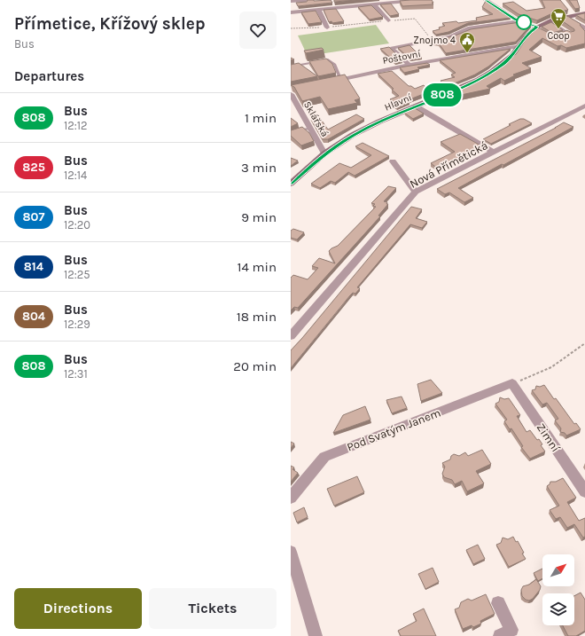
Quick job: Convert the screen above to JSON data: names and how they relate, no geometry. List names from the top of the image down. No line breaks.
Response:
{"streets":{"main road":["Hlavní"],"street":["Poštovní","Sklářská","Nová Přímětická","Pod Svatým Janem","Zimní"]},"crossings":[["Poštovní","Hlavní"],["Hlavní","Sklářská"],["Pod Svatým Janem","Zimní"]],"places":{"supermarket":["Coop"],"public building":["Znojmo 4"]},"lines":["bus line 808"],"north":"top right","page":{"heading":[["Přímetice, Křížový sklep","Bus"],"Departures"],"on_map":"808","list":[{"mark":"808","name":"Bus","note":"12:12","value":"1 min"},{"mark":"825","name":"Bus","note":"12:14","value":"3 min"},{"mark":"807","name":"Bus","note":"12:20","value":"9 min"},{"mark":"814","name":"Bus","note":"12:25","value":"14 min"},{"mark":"804","name":"Bus","note":"12:29","value":"18 min"},{"mark":"808","name":"Bus","note":"12:31","value":"20 min"}],"buttons":["Directions","Tickets"]}}
